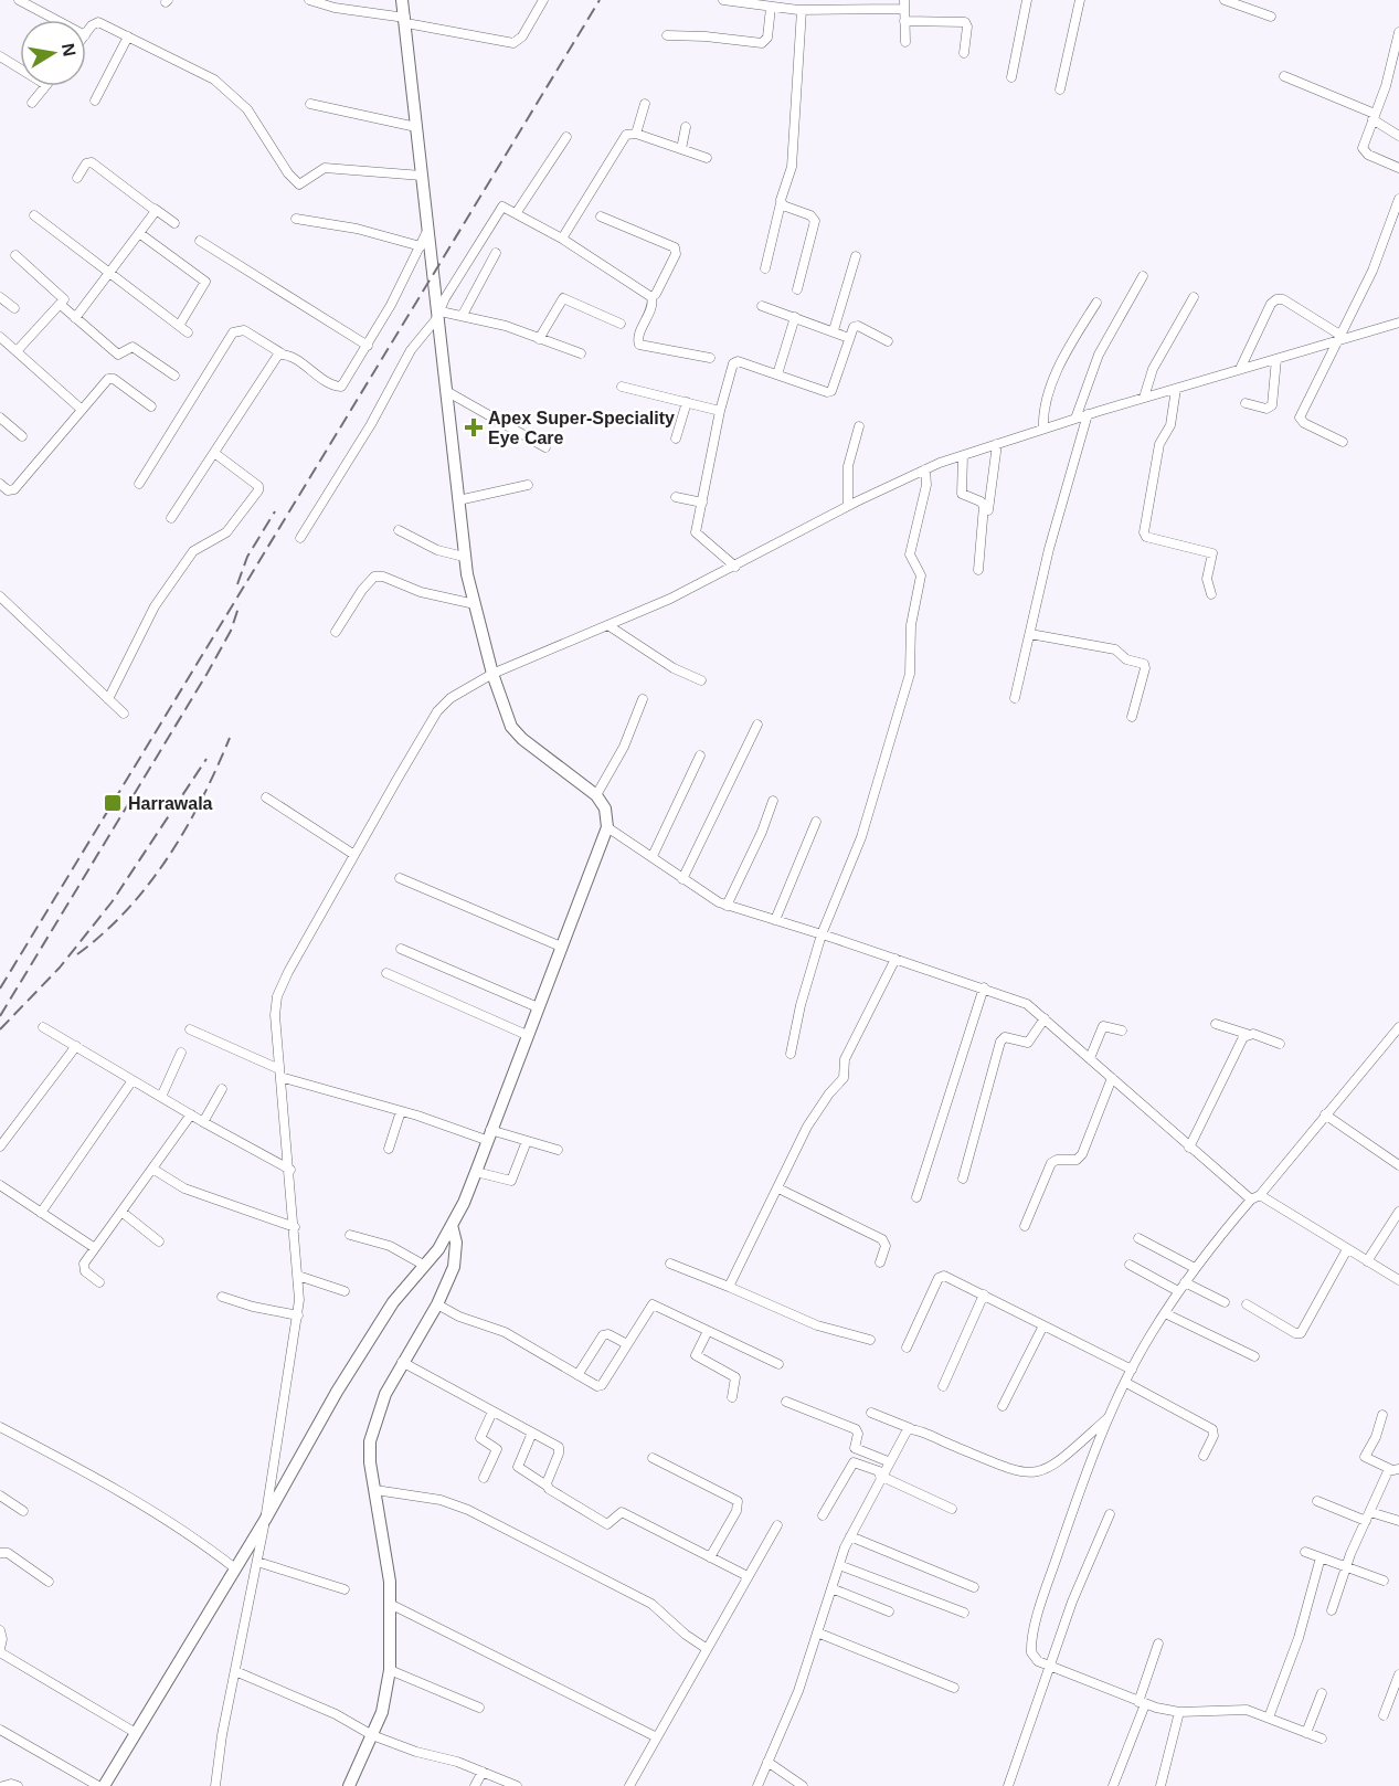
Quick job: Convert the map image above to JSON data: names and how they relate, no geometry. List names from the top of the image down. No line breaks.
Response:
{"places":{"health":["Apex Super-Speciality Eye Care"],"transit":["Harrawala"]},"north":"right"}
